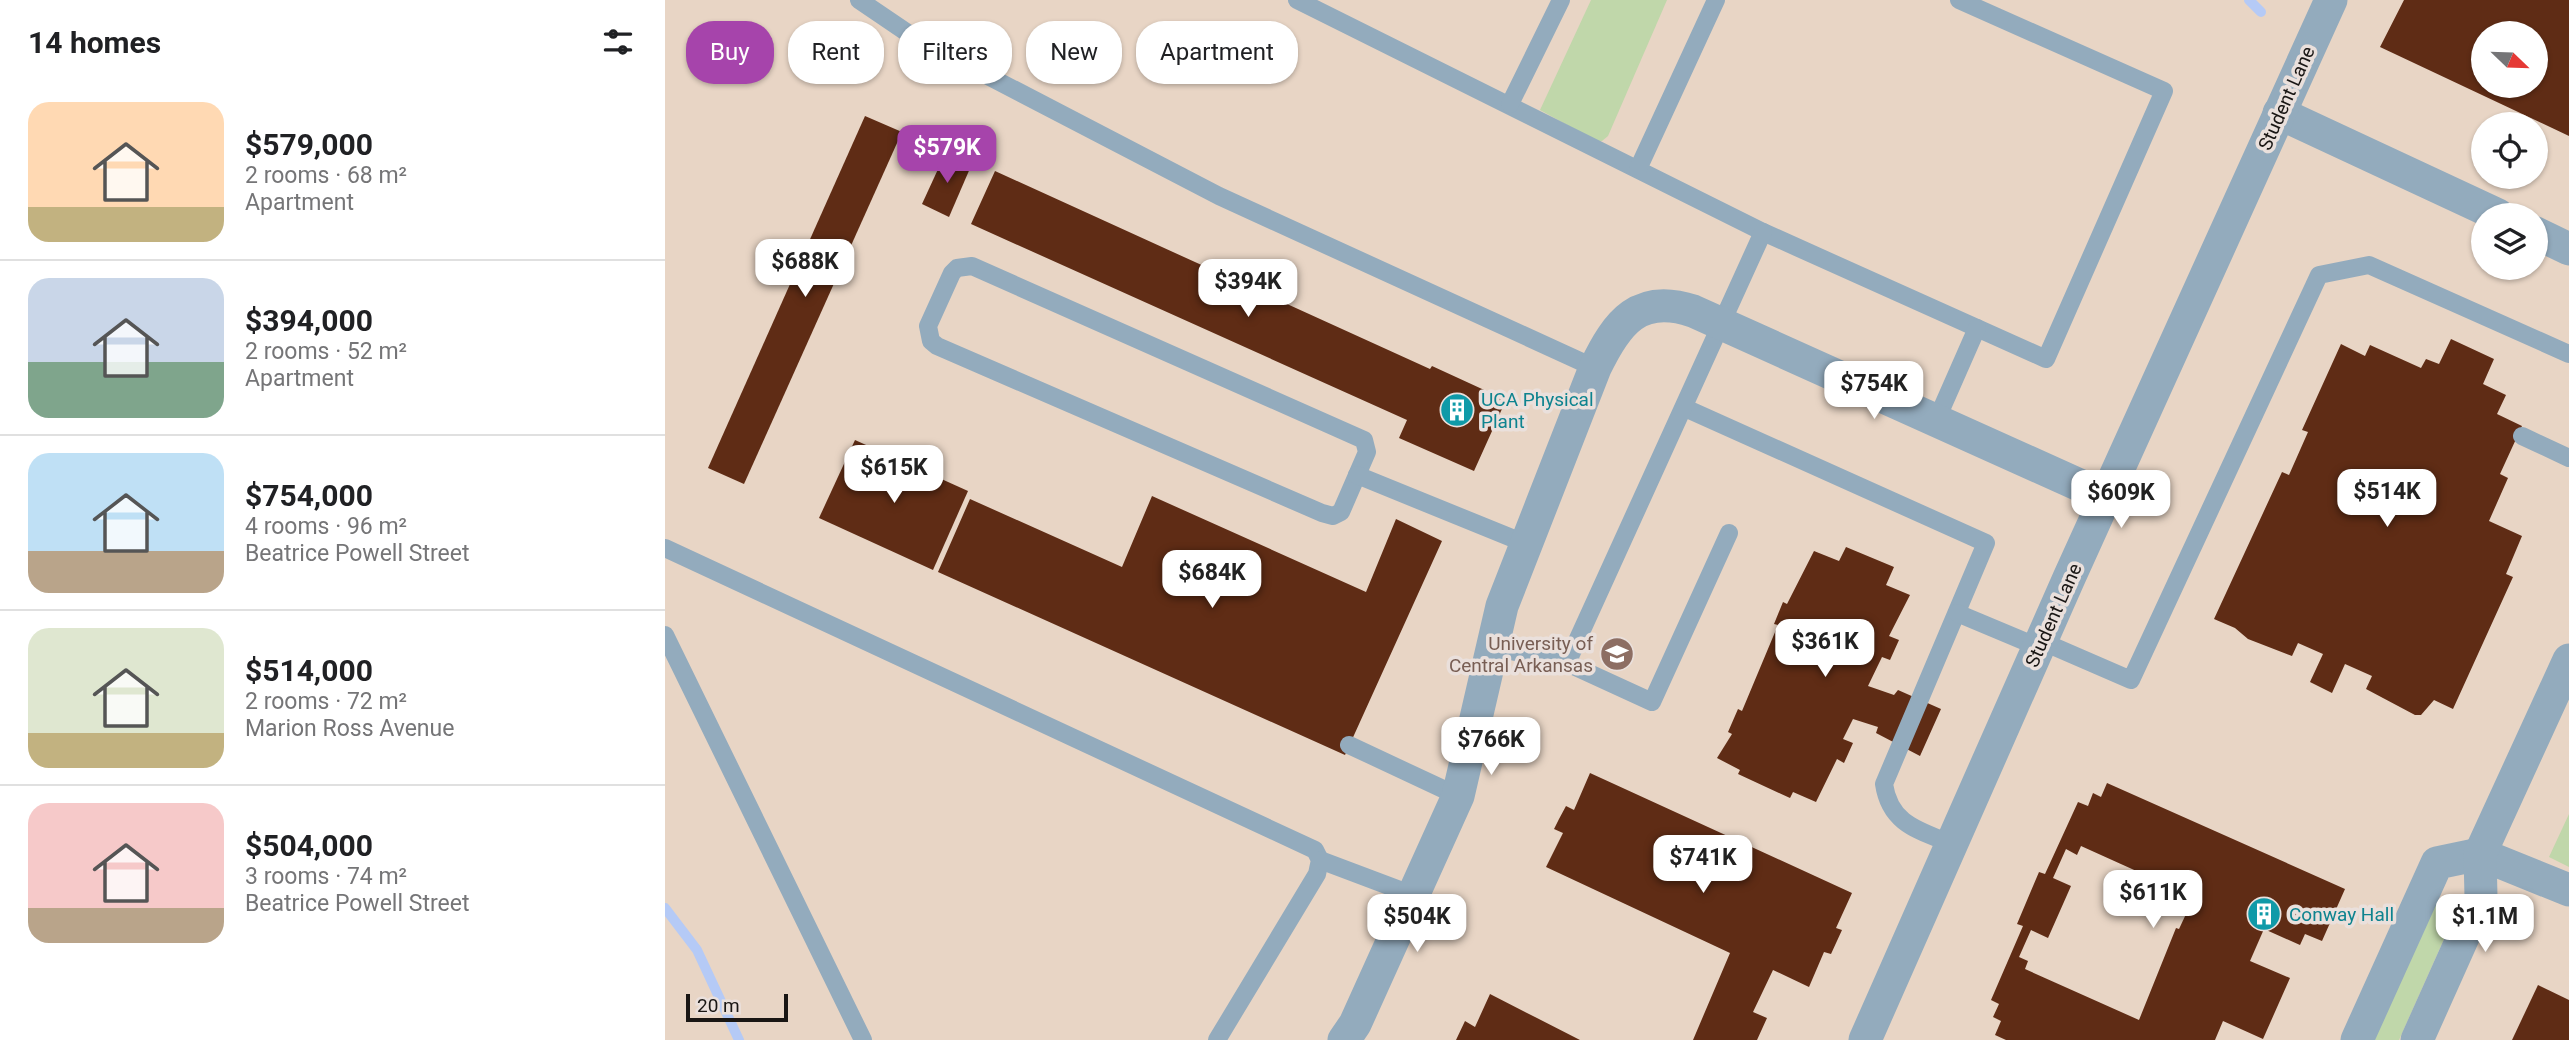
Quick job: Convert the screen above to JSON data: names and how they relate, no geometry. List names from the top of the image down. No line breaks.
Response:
{"streets":{"street":["Student Lane"]},"places":{"building":["UCA Physical Plant","Conway Hall"],"school or university":["University of Central Arkansas"]},"scale_bar":"20 m","north":"bottom right","page":{"heading":"14 homes","chip":["Buy","Rent","Filters","New","Apartment"],"list":[{"name":"$579,000","note":"2 rooms · 68 m² · Apartment"},{"name":"$394,000","note":"2 rooms · 52 m² · Apartment"},{"name":"$754,000","note":"4 rooms · 96 m² · Beatrice Powell Street"},{"name":"$514,000","note":"2 rooms · 72 m² · Marion Ross Avenue"},{"name":"$504,000","note":"3 rooms · 74 m² · Beatrice Powell Street"}],"price":["$579K","$688K","$394K","$754K","$615K","$514K","$609K","$684K","$361K","$766K","$741K","$611K","$504K","$1.1M"],"scale":"20 m"}}
